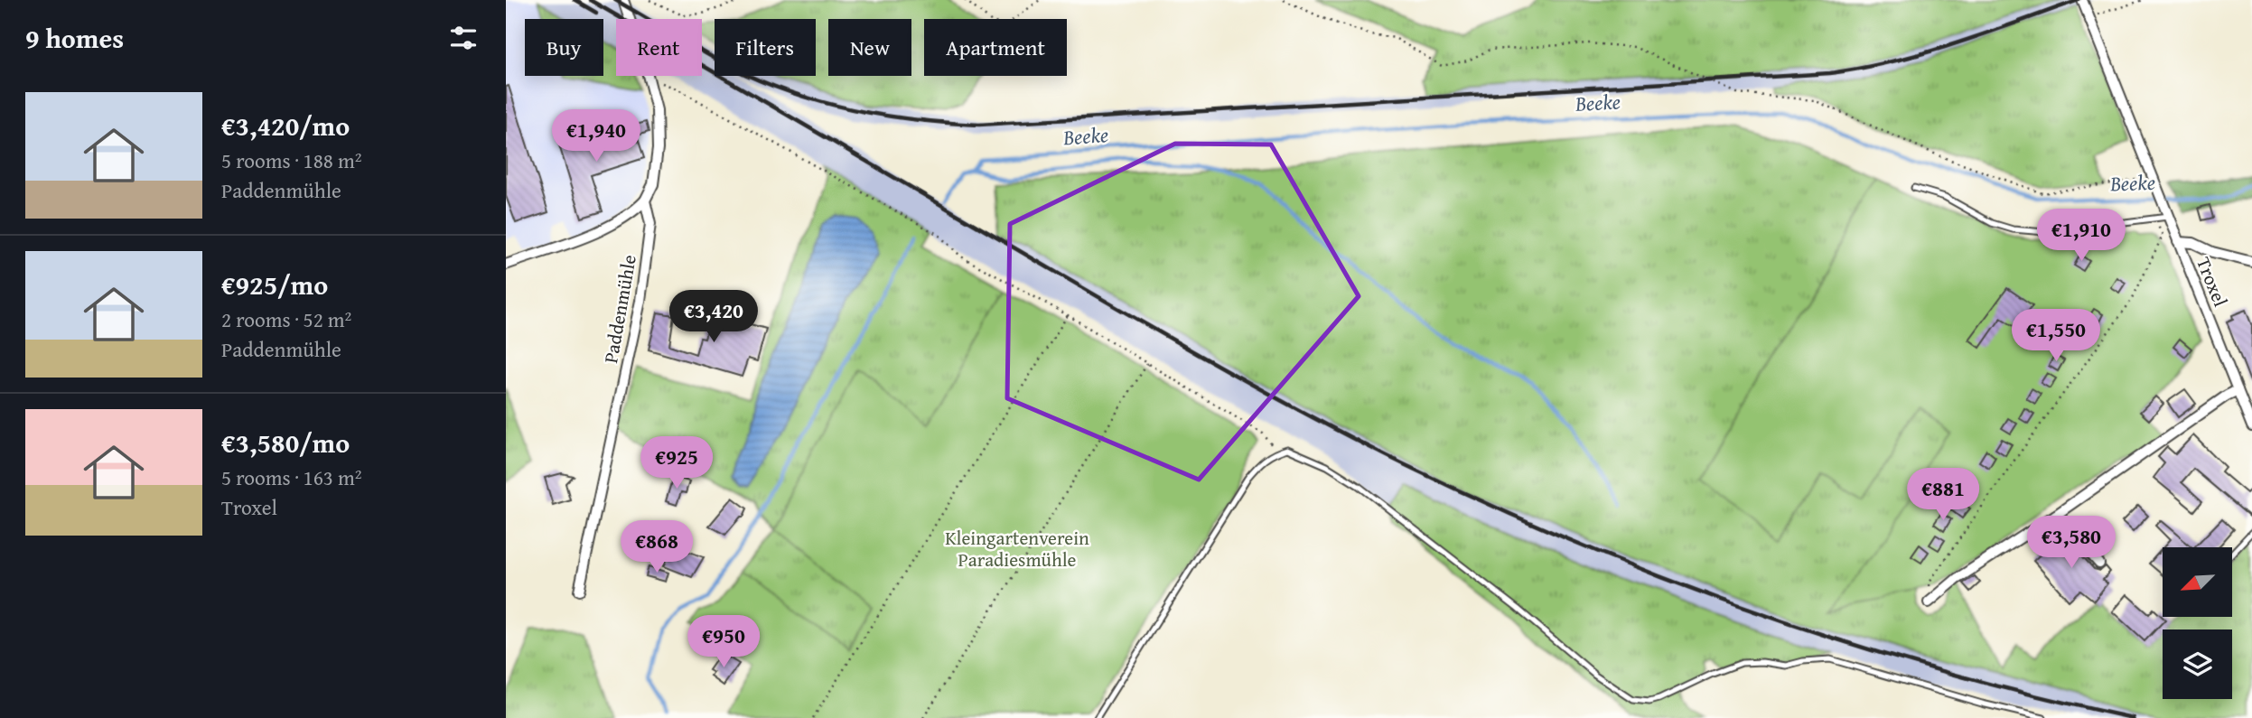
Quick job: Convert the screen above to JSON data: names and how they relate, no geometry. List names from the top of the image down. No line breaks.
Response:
{"streets":{"street":["Troxel","Paddenmühle"]},"water":["Beeke"],"parks":["Kleingartenverein Paradiesmühle"],"north":"bottom left","page":{"heading":"9 homes","chip":["Buy","Rent","Filters","New","Apartment"],"list":[{"name":"€3,420/mo","note":"5 rooms · 188 m² · Paddenmühle"},{"name":"€925/mo","note":"2 rooms · 52 m² · Paddenmühle"},{"name":"€3,580/mo","note":"5 rooms · 163 m² · Troxel"}],"price":["€1,940","€1,910","€3,420","€1,550","€925","€881","€3,580","€868","€950"]}}
